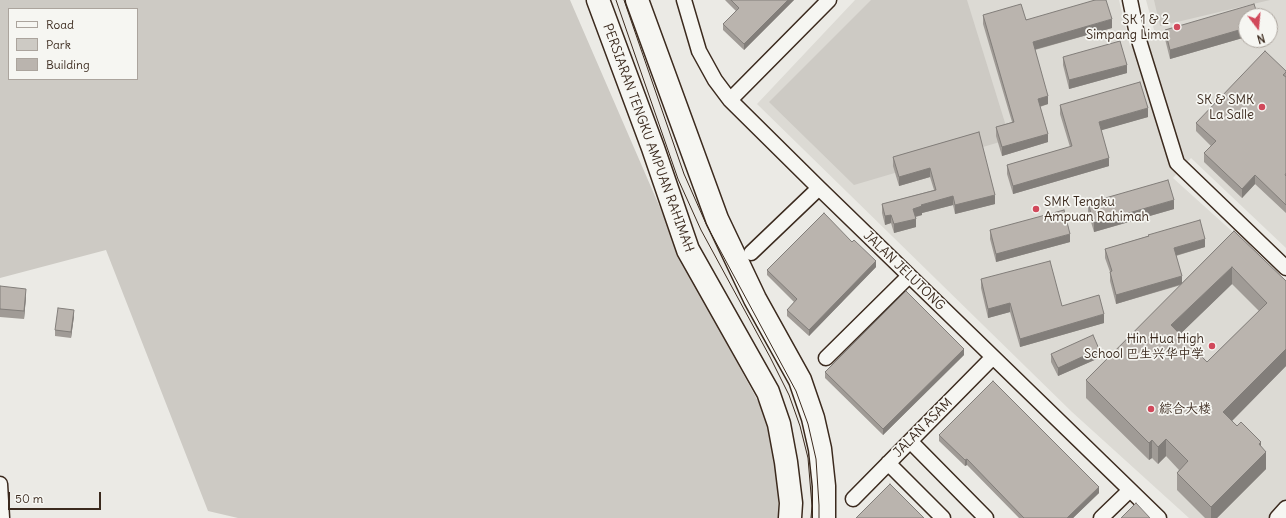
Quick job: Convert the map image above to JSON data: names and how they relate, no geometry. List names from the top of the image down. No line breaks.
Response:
{"streets":{"highway":["PERSIARAN TENGKU AMPUAN RAHIMAH"],"street":["JALAN JELUTONG","JALAN ASAM"]},"crossings":[["JALAN JELUTONG","JALAN ASAM"]],"places":["SK 1 & 2 Simpang Lima","SK & SMK La Salle","SMK Tengku Ampuan Rahimah","Hin Hua High School 巴生兴华中学","綜合大楼"],"legend":["Road","Park","Building"],"scale_bar":"50 m","north":"bottom"}
